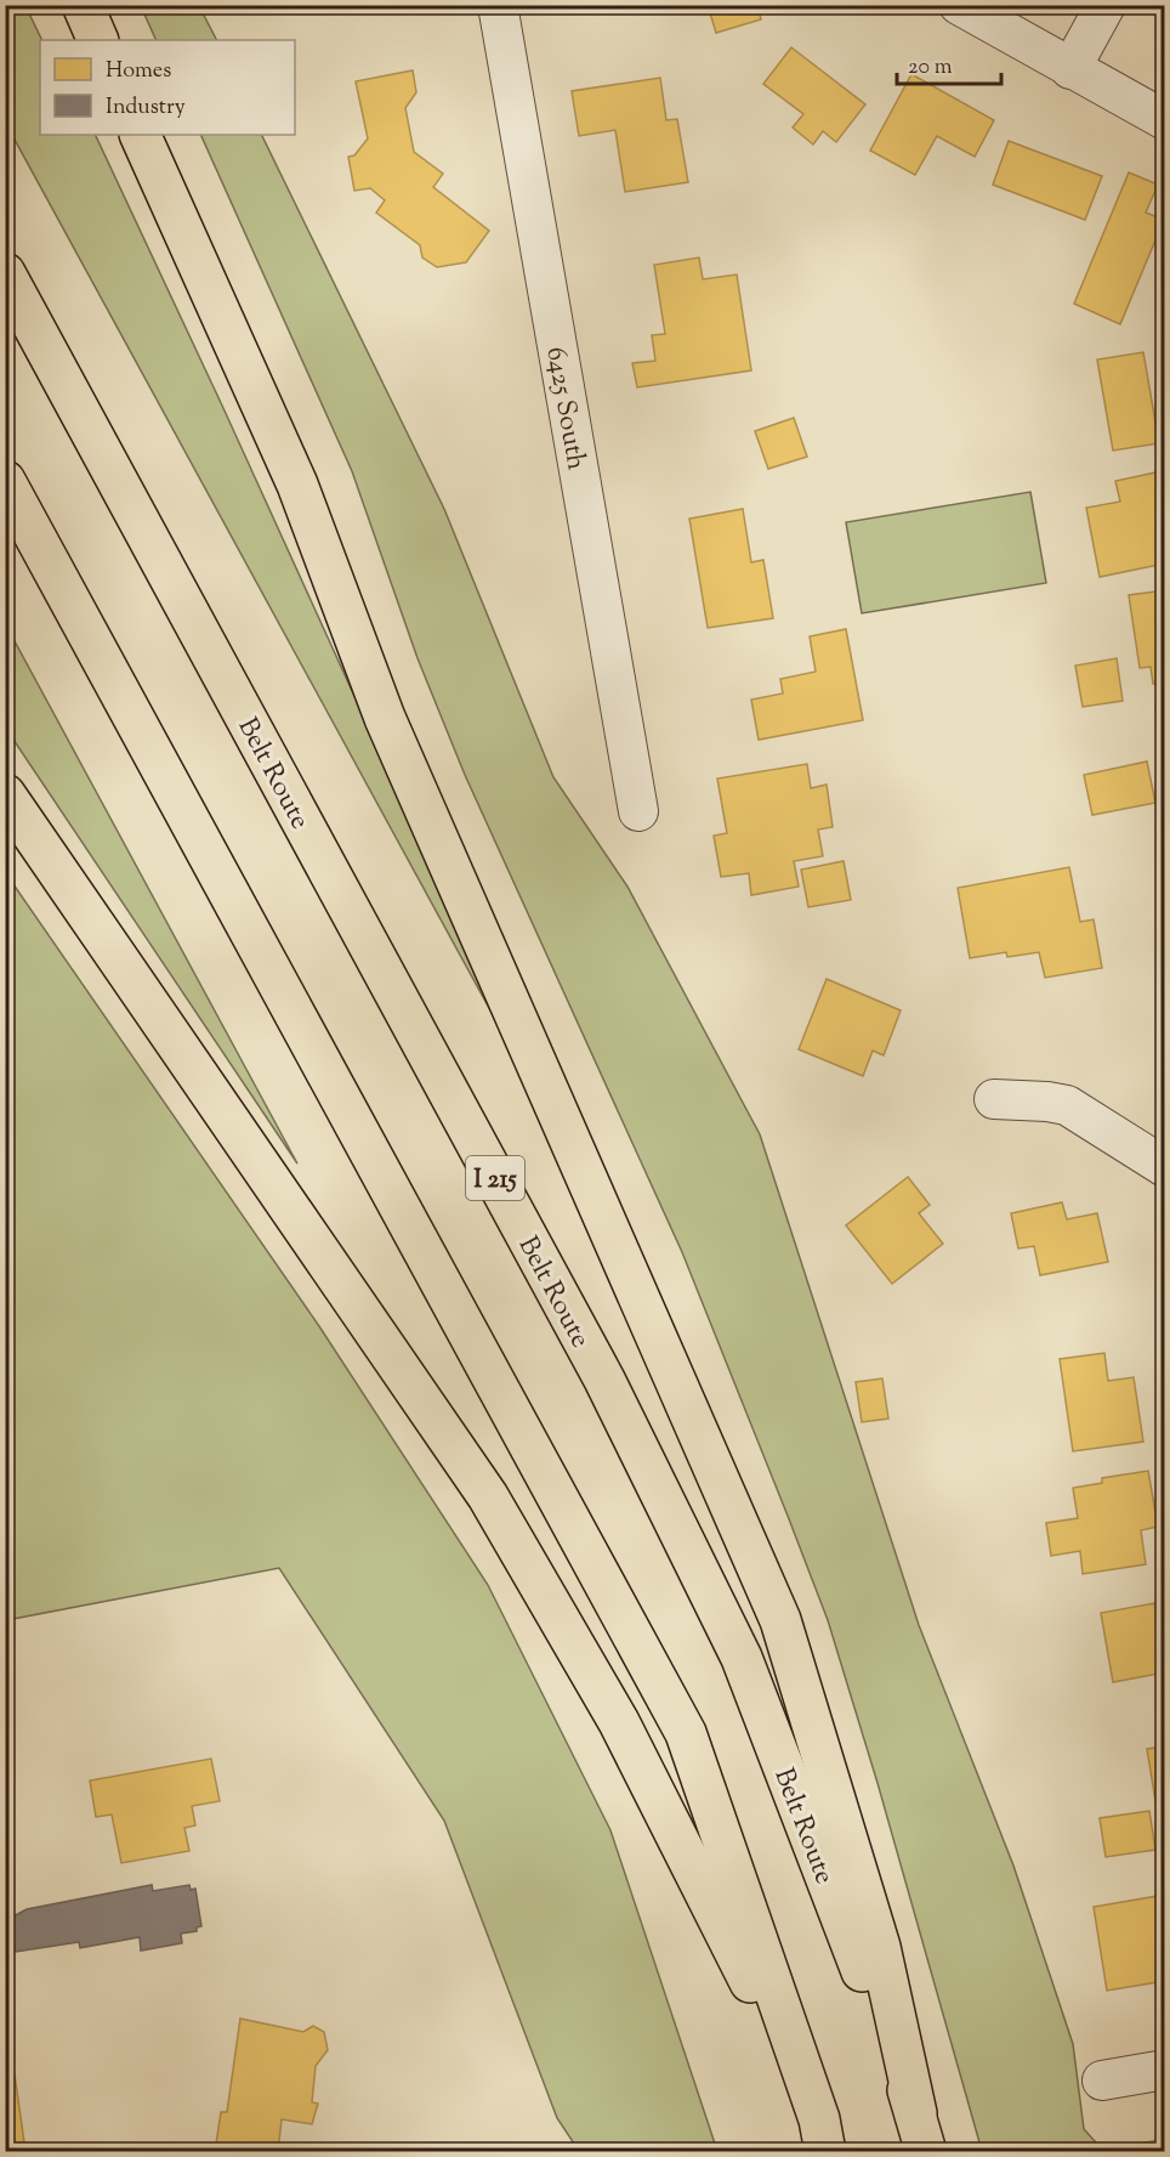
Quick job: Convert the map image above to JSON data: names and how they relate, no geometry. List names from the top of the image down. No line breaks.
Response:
{"streets":{"highway":["Belt Route","I 215"],"street":["6425 South"]},"legend":["Homes","Industry"],"scale_bar":"20 m"}
